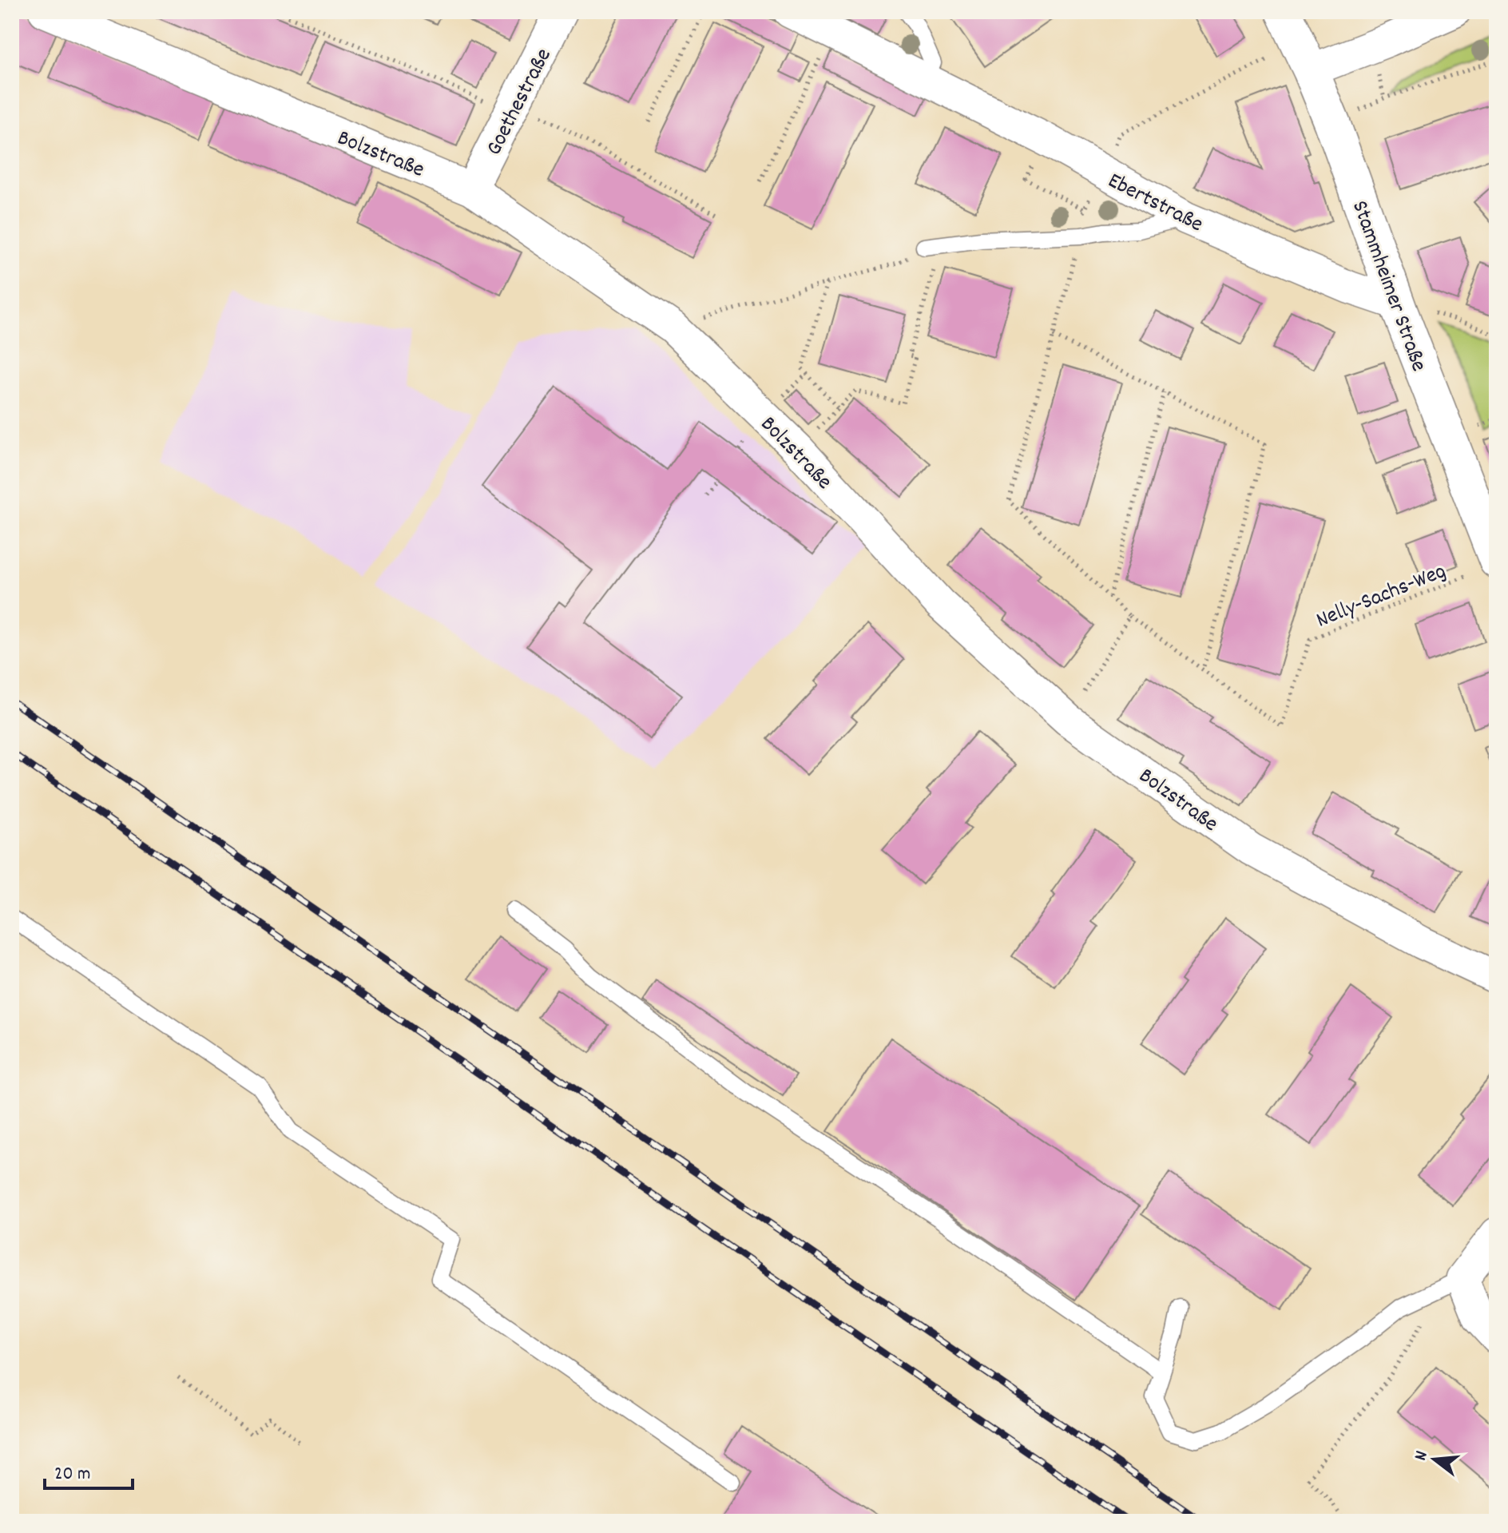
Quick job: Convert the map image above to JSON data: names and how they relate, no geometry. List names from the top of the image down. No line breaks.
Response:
{"streets":{"main road":["Stammheimer Straße"],"street":["Goethestraße","Bolzstraße","Ebertstraße"],"path":["Nelly-Sachs-Weg"]},"crossings":[["Goethestraße","Bolzstraße"],["Ebertstraße","Stammheimer Straße"],["Ebertstraße","Nelly-Sachs-Weg"],["Stammheimer Straße","Nelly-Sachs-Weg"]],"scale_bar":"20 m","north":"left"}
